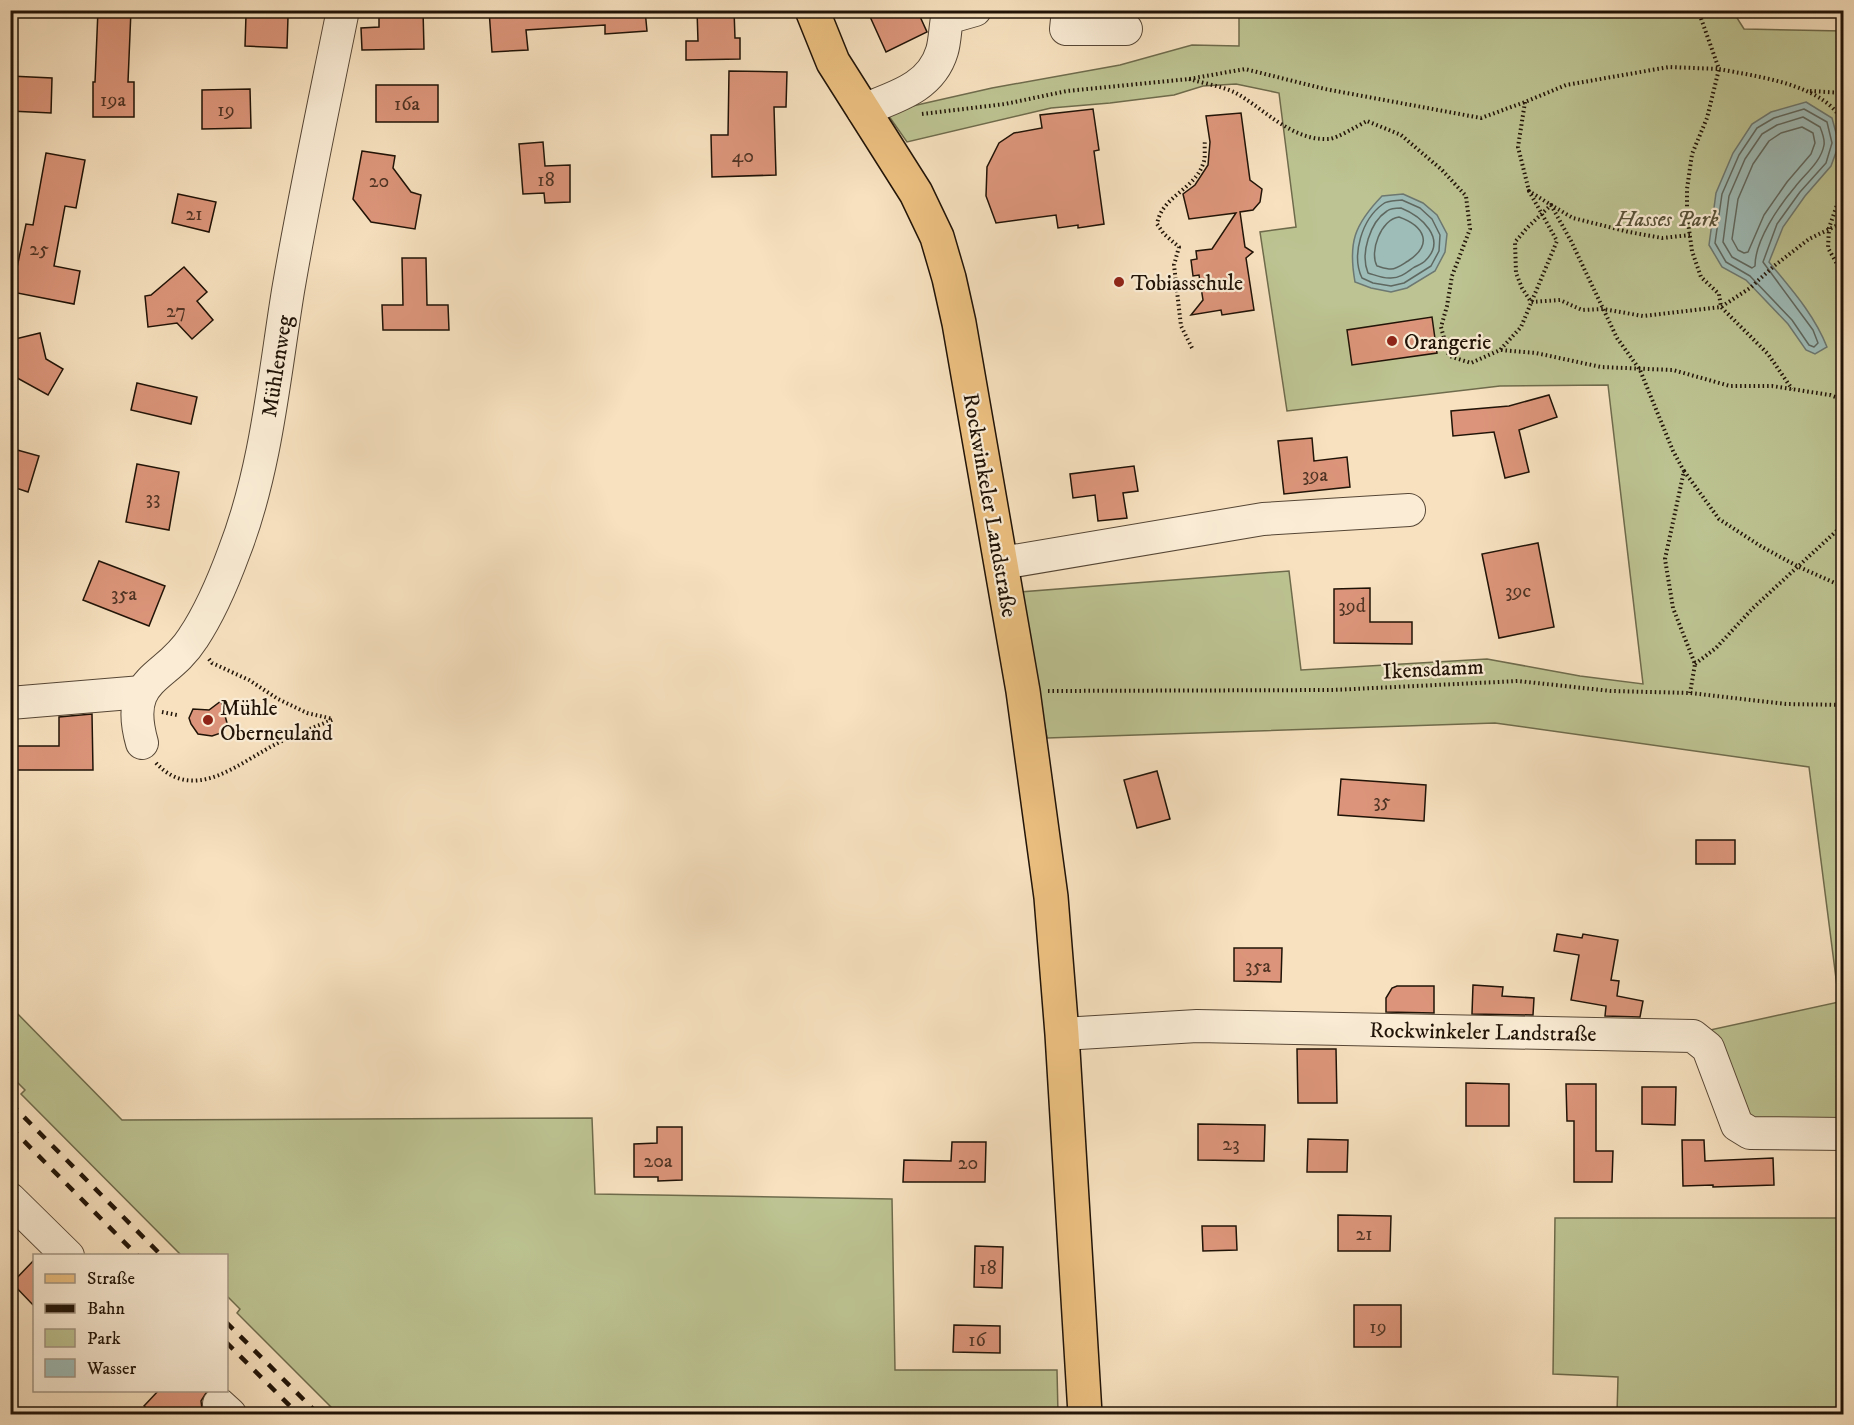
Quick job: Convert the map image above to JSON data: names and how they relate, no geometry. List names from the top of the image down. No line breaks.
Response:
{"streets":{"main road":["Rockwinkeler Landstraße"],"street":["Mühlenweg"],"path":["Ikensdamm"]},"crossings":[["Rockwinkeler Landstraße","Ikensdamm"]],"parks":["Hasses Park"],"places":["Tobiasschule","Orangerie","Mühle Oberneuland"],"house_numbers":["19a","16a","19","40","18","20","21","25","27","39a","33","39c","35a","39d","35","35a","23","20a","20","21","18","19","16"],"legend":["Straße","Bahn","Park","Wasser"]}
